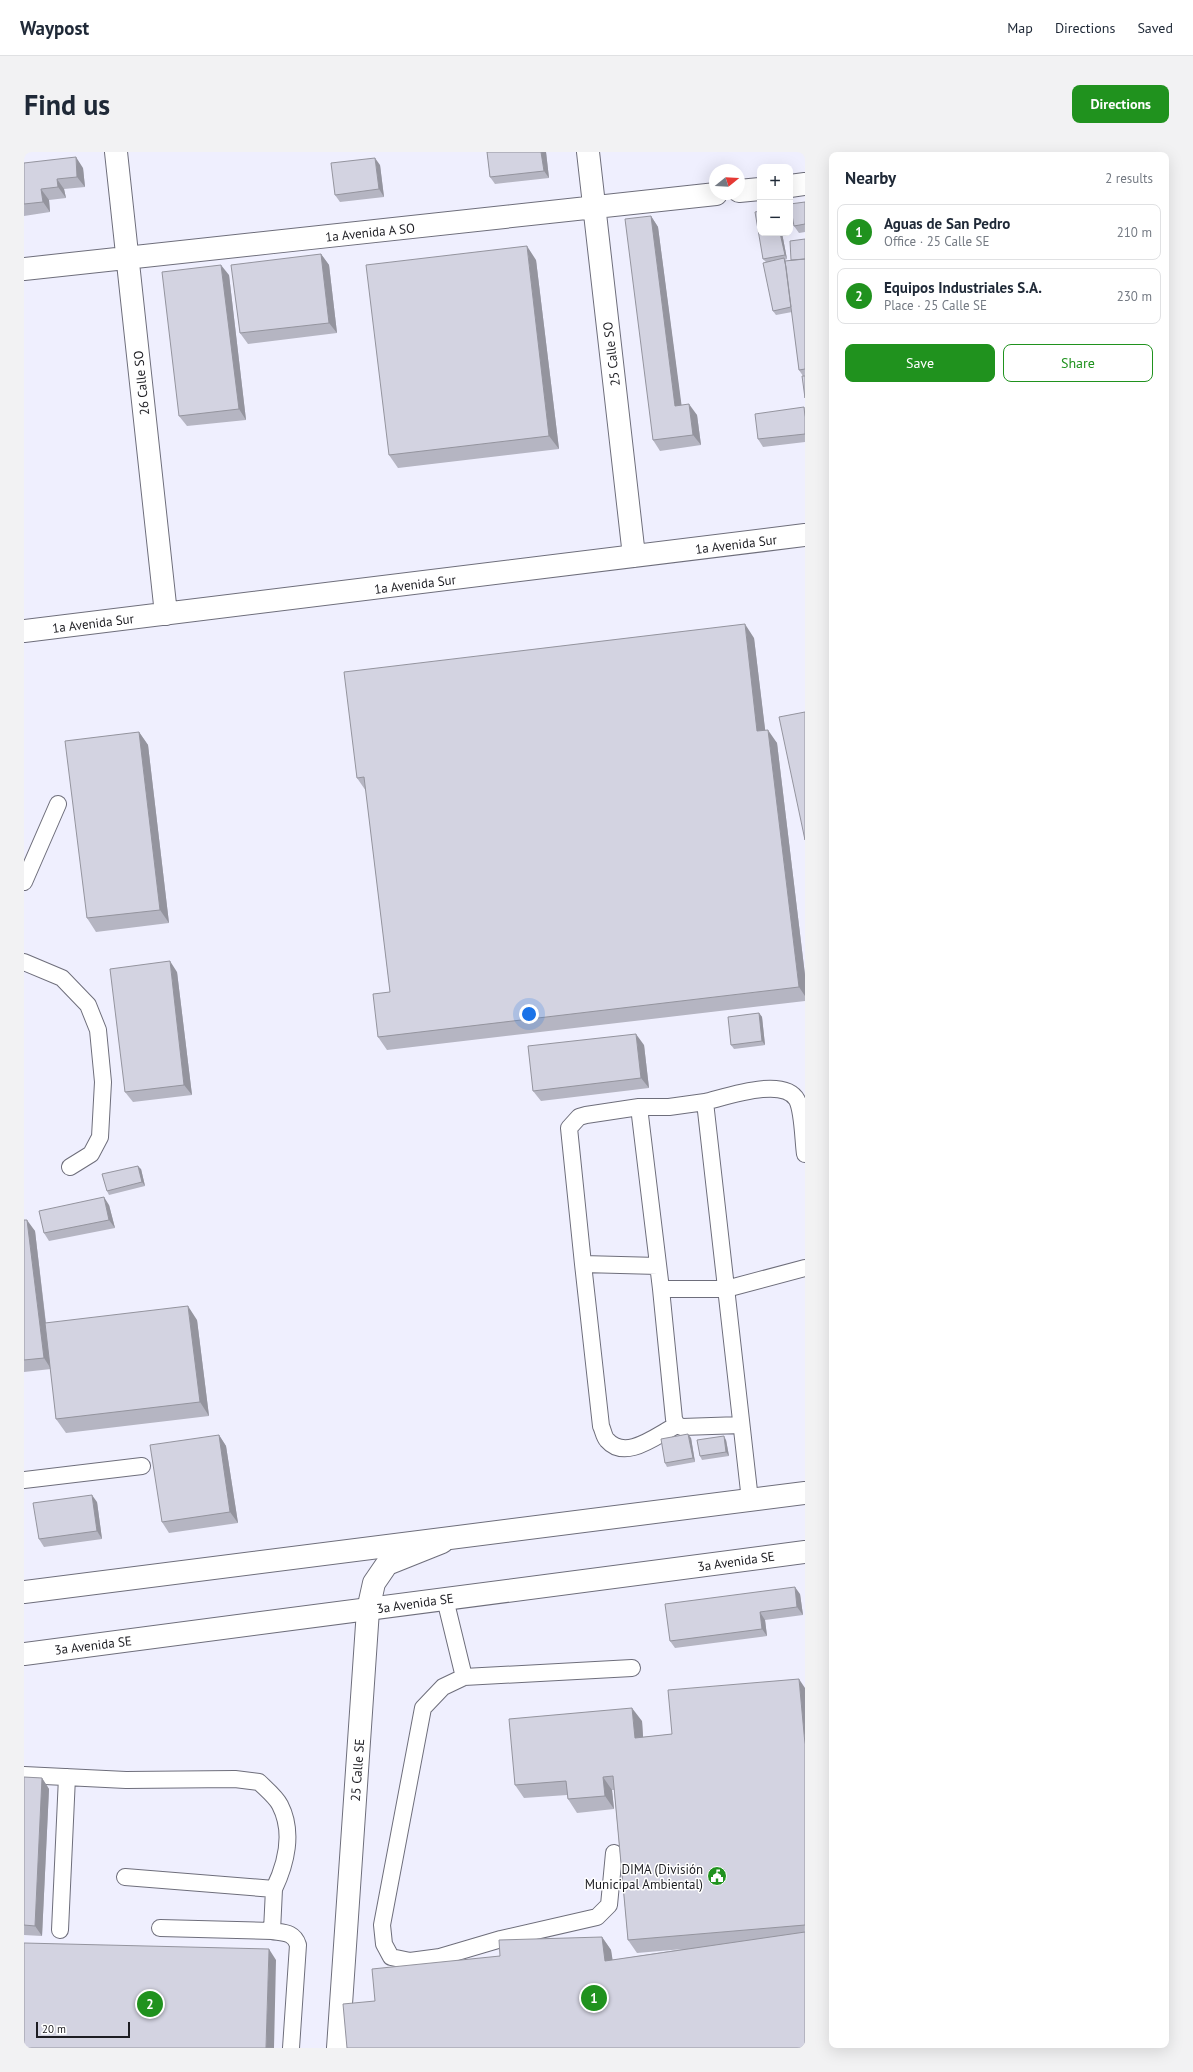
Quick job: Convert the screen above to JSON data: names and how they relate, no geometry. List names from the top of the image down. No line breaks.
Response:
{"streets":{"street":["1a Avenida A SO","25 Calle SO","26 Calle SO","1a Avenida Sur","3a Avenida SE","25 Calle SE"]},"crossings":[["1a Avenida A SO","25 Calle SO"],["1a Avenida A SO","26 Calle SO"],["25 Calle SO","1a Avenida Sur"],["26 Calle SO","1a Avenida Sur"],["3a Avenida SE","25 Calle SE"]],"places":{"public building":["DIMA (División Municipal Ambiental)"]},"scale_bar":"20 m","north":"right","page":{"header":"Waypost","nav":["Map","Directions","Saved"],"buttons":["Directions",["Save","Share"]],"title":"Find us","heading":["Nearby","2 results"],"map_buttons":["+","−"],"list":[{"mark":"1","name":"Aguas de San Pedro","note":"Office · 25 Calle SE","value":"210 m"},{"mark":"2","name":"Equipos Industriales S.A.","note":"Place · 25 Calle SE","value":"230 m"}],"pins":["1","2"],"scale":"20 m"}}
